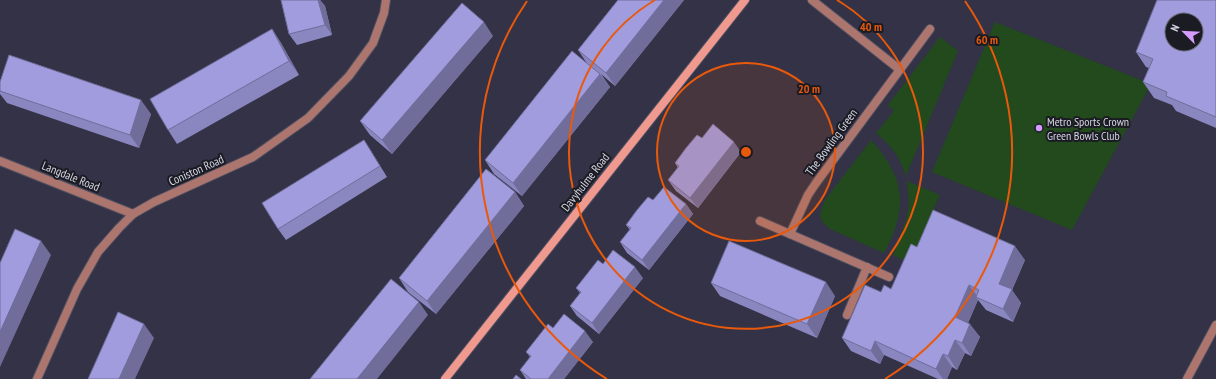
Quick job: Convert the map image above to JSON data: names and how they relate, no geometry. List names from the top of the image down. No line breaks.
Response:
{"streets":{"street":["The Bowling Green","Coniston Road","Langdale Road","Davyhulme Road"]},"crossings":[["Coniston Road","Langdale Road"]],"places":["Metro Sports Crown Green Bowls Club"],"north":"top left","rings":["40 m","60 m","20 m"]}
